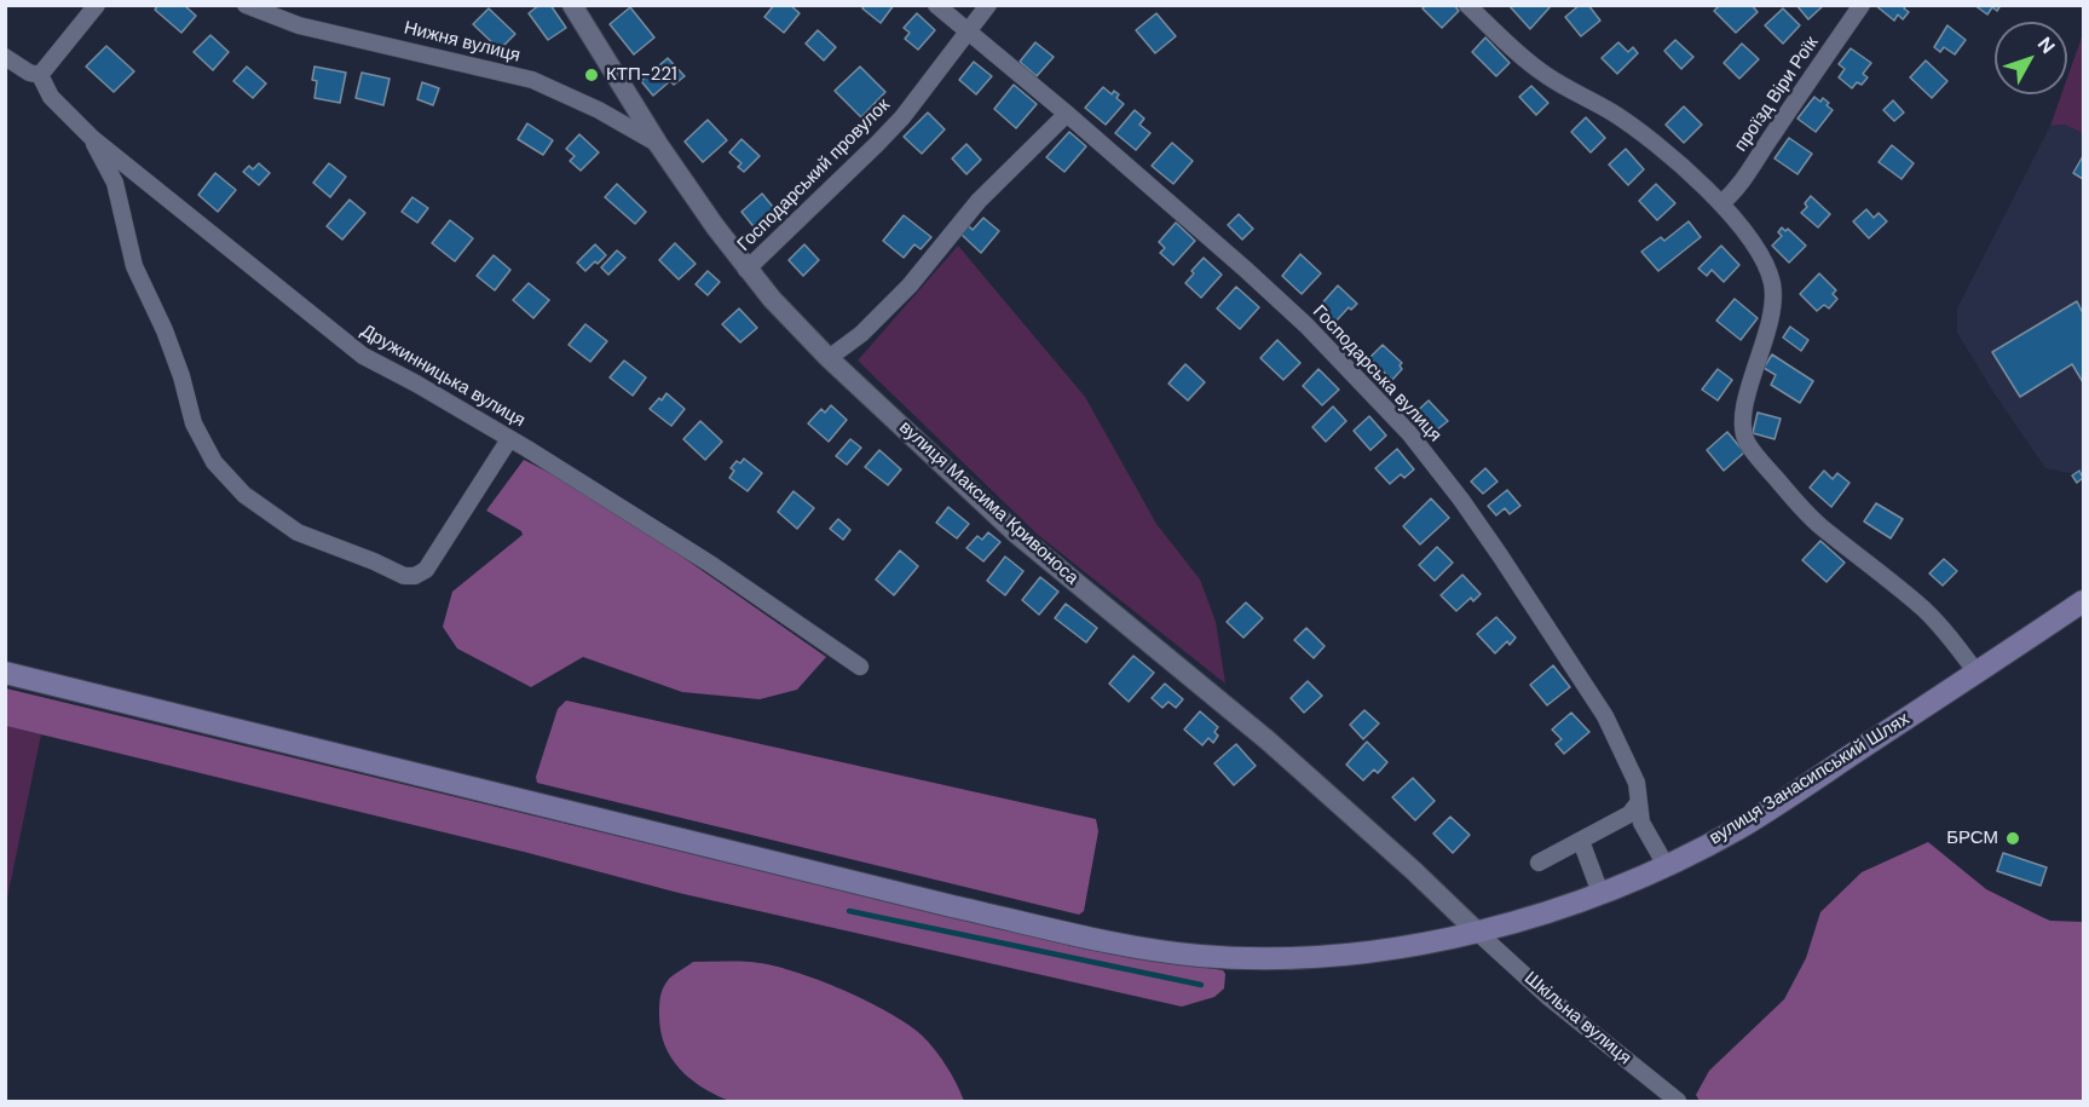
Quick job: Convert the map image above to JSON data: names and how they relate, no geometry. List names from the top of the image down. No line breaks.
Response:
{"streets":{"main road":["вулиця Занасипський Шлях"],"street":["Нижня вулиця","проїзд Віри Роїк","Господарський провулок","Господарська вулиця","Дружинницька вулиця","вулиця Максима Кривоноса","Шкільна вулиця"]},"crossings":[["Нижня вулиця","вулиця Максима Кривоноса"],["Господарський провулок","Господарська вулиця"],["Господарський провулок","вулиця Максима Кривоноса"],["Господарська вулиця","вулиця Занасипський Шлях"],["вулиця Максима Кривоноса","вулиця Занасипський Шлях"],["вулиця Максима Кривоноса","Шкільна вулиця"],["вулиця Занасипський Шлях","Шкільна вулиця"]],"places":["КТП-221","БРСМ"],"north":"top right"}
